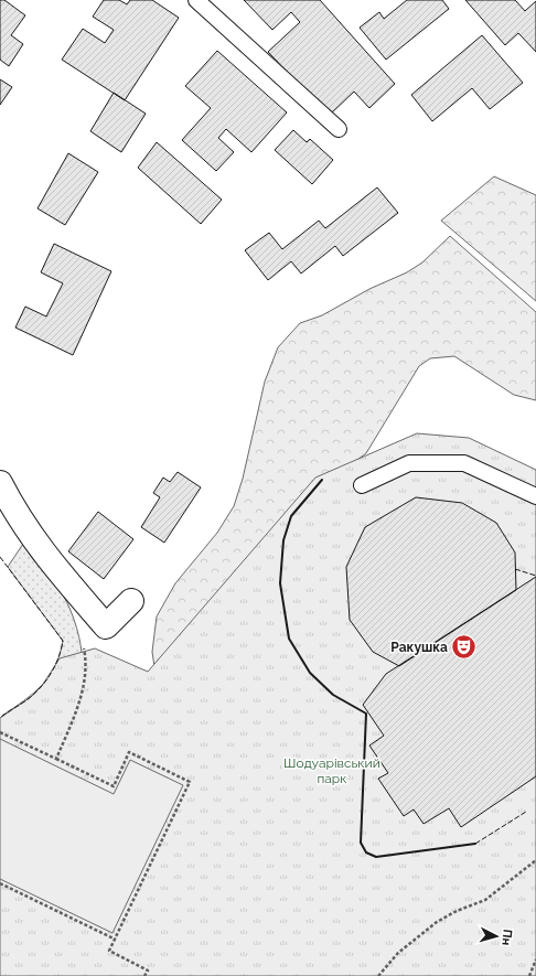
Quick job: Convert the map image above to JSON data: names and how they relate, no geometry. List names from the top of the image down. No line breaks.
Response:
{"parks":["Шодуарівський парк"],"places":{"theatre":["Ракушка"]},"north":"right"}
